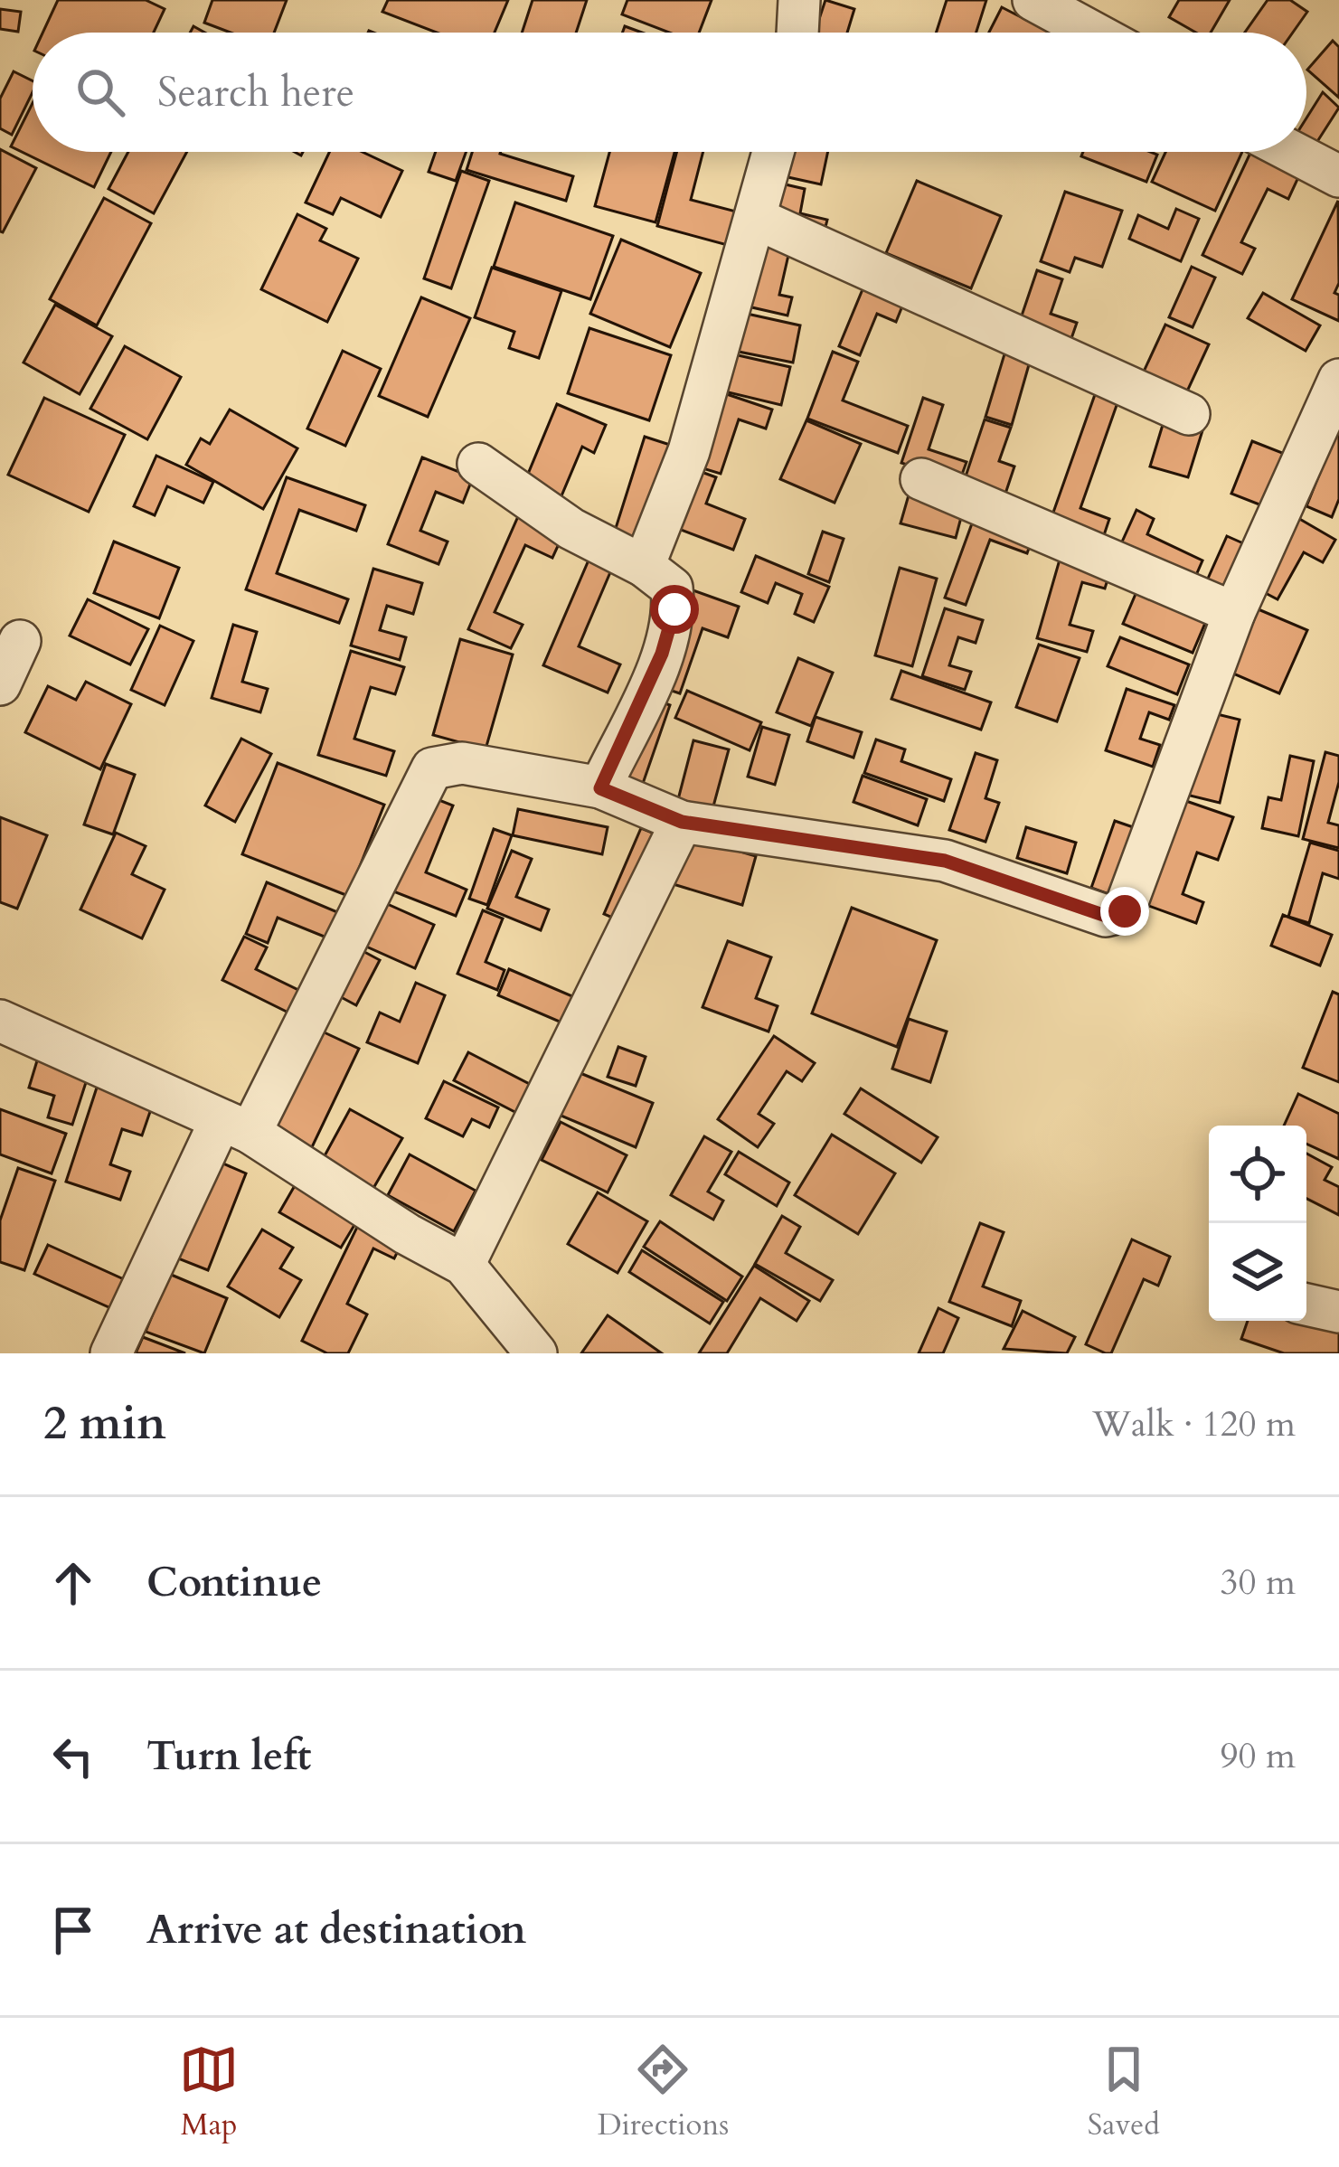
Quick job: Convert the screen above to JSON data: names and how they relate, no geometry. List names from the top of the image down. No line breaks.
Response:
{"page":{"search":"Search here","heading":["2 min","Walk · 120 m"],"list":[["Continue","30 m"],["Turn left","90 m"],"Arrive at destination"],"nav":["Map","Directions","Saved"]}}
